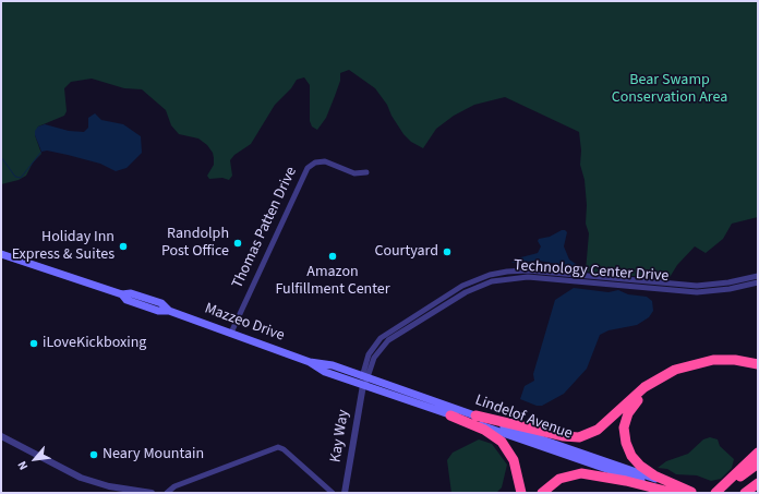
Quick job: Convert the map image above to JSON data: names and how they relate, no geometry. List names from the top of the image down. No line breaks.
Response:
{"streets":{"main road":["Mazzeo Drive","Lindelof Avenue"],"street":["Thomas Patten Drive","Technology Center Drive","Kay Way"]},"crossings":[["Thomas Patten Drive","Mazzeo Drive"],["Technology Center Drive","Lindelof Avenue"],["Technology Center Drive","Kay Way"],["Mazzeo Drive","Lindelof Avenue"],["Lindelof Avenue","Kay Way"]],"parks":["Bear Swamp Conservation Area"],"places":["Randolph Post Office","Holiday Inn Express & Suites","Courtyard","Amazon Fulfillment Center","iLoveKickboxing","Neary Mountain"],"north":"bottom left"}
